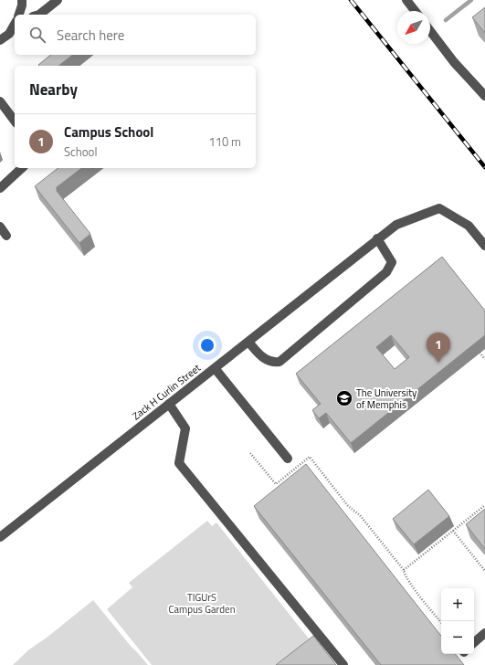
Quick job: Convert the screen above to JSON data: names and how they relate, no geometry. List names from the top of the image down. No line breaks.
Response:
{"streets":{"street":["Zack H Curlin Street"]},"parks":["TIGUrS Campus Garden"],"places":{"school or university":["The University of Memphis"]},"north":"bottom left","page":{"search":"Search here","heading":"Nearby","list":[{"mark":"1","name":"Campus School","note":"School","value":"110 m"}],"pins":"1","map_buttons":["+","−"]}}
